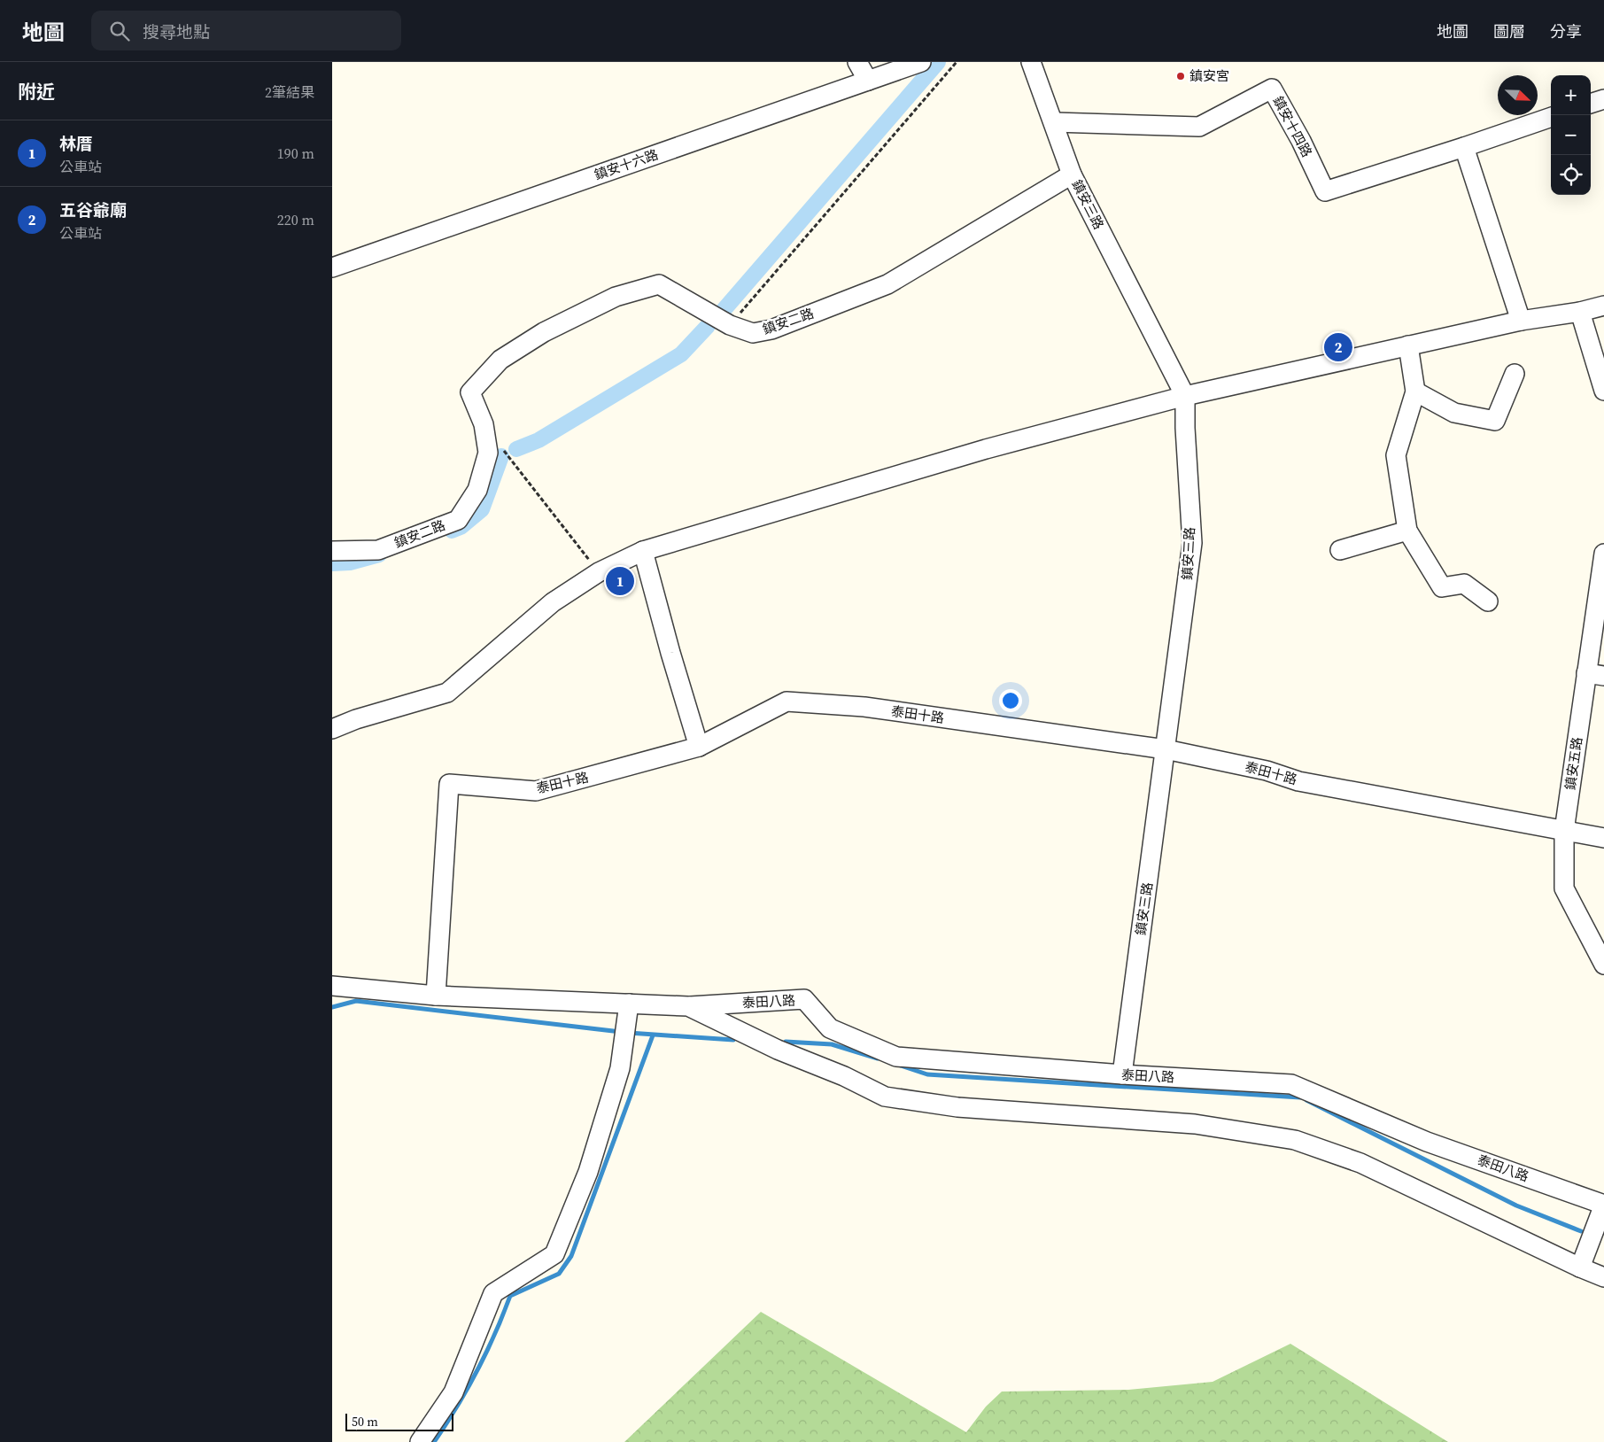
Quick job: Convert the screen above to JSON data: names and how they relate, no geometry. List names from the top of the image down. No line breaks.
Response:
{"streets":{"street":["鎮安十四路","鎮安十六路","鎮安三路","鎮安二路","泰田十路","鎮安五路","泰田八路"]},"crossings":[["鎮安十四路","鎮安三路"],["鎮安三路","鎮安二路"],["鎮安三路","泰田十路"],["鎮安三路","泰田八路"],["泰田十路","鎮安五路"]],"places":["鎮安宮"],"scale_bar":"50 m","north":"bottom right","page":{"header":"地圖","search":"搜尋地點","nav":["地圖","圖層","分享"],"heading":["附近","2筆結果"],"map_buttons":["+","−"],"list":[{"mark":"1","name":"林厝","note":"公車站","value":"190 m"},{"mark":"2","name":"五谷爺廟","note":"公車站","value":"220 m"}],"pins":["2","1"],"scale":"50 m"}}
